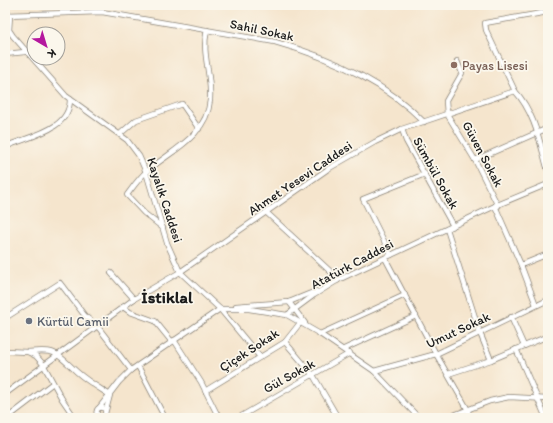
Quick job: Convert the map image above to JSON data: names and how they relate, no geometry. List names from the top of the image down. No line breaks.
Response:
{"streets":{"street":["Sahil Sokak","Güven Sokak","Sümbül Sokak","Ahmet Yesevi Caddesi","Kayalık Caddesi","Atatürk Caddesi","Umut Sokak","Çiçek Sokak","Gül Sokak"]},"crossings":[["Sahil Sokak","Ahmet Yesevi Caddesi"],["Sahil Sokak","Kayalık Caddesi"],["Güven Sokak","Ahmet Yesevi Caddesi"],["Güven Sokak","Atatürk Caddesi"],["Güven Sokak","Umut Sokak"],["Sümbül Sokak","Ahmet Yesevi Caddesi"],["Sümbül Sokak","Atatürk Caddesi"],["Ahmet Yesevi Caddesi","Kayalık Caddesi"],["Kayalık Caddesi","Çiçek Sokak"]],"districts":["İstiklal"],"places":["Payas Lisesi","Kürtül Camii"],"north":"bottom right"}
